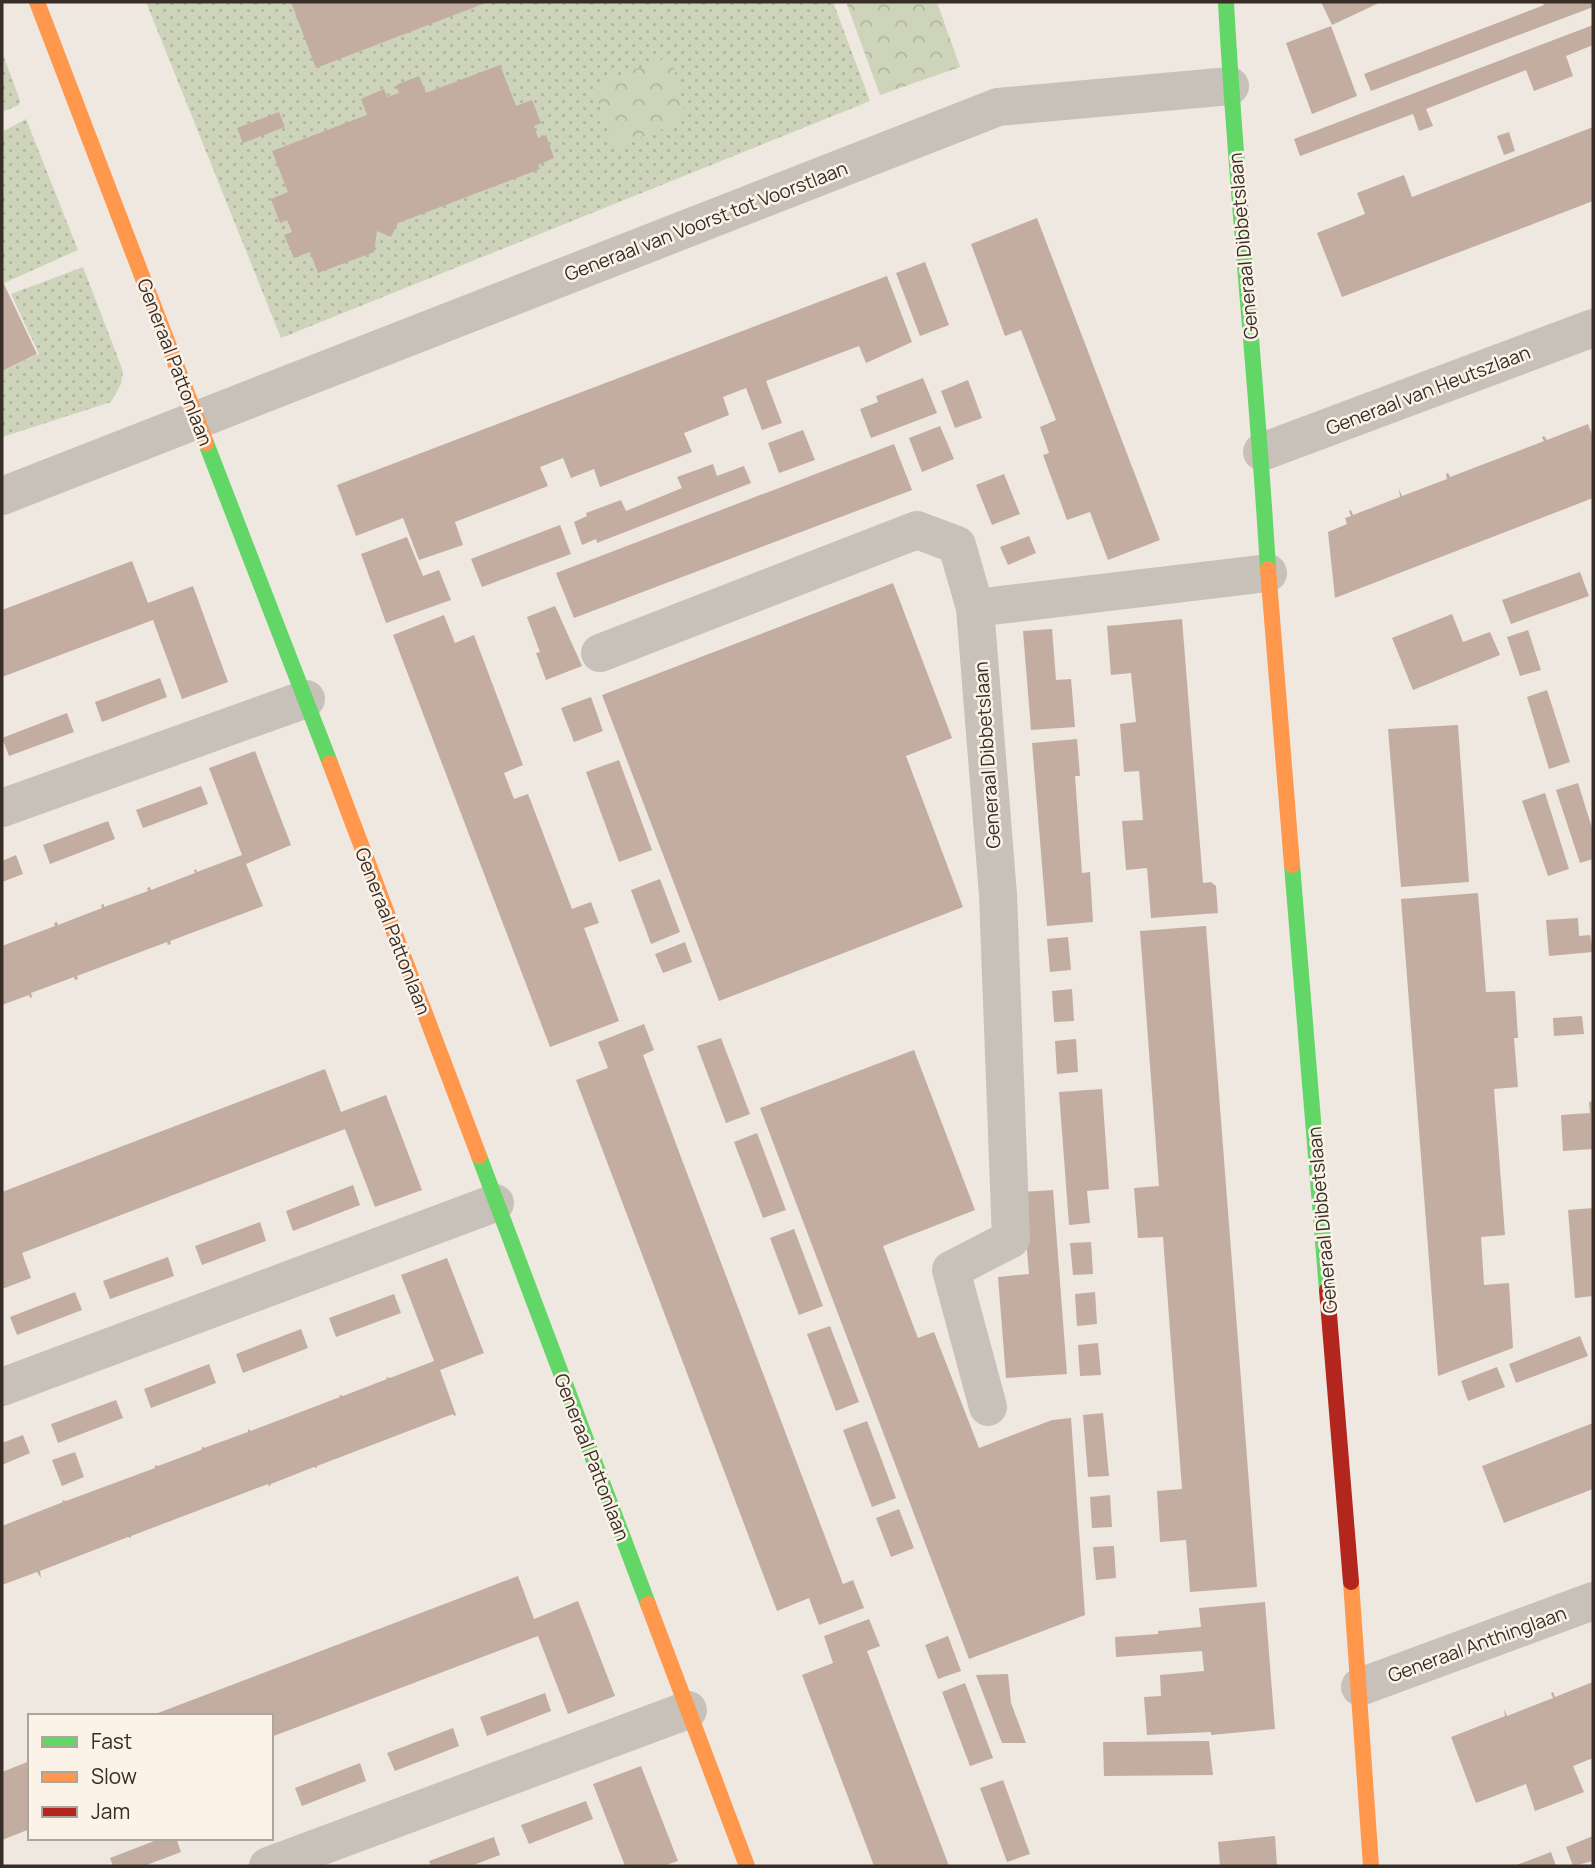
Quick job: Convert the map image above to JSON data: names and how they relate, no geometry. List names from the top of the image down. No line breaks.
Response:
{"streets":{"street":["Generaal van Voorst tot Voorstlaan","Generaal Dibbetslaan","Generaal Pattonlaan","Generaal van Heutszlaan","Generaal Anthinglaan"]},"crossings":[["Generaal van Voorst tot Voorstlaan","Generaal Dibbetslaan"],["Generaal van Voorst tot Voorstlaan","Generaal Pattonlaan"],["Generaal Dibbetslaan","Generaal van Heutszlaan"],["Generaal Dibbetslaan","Generaal Anthinglaan"]],"legend":["Fast","Slow","Jam"]}
